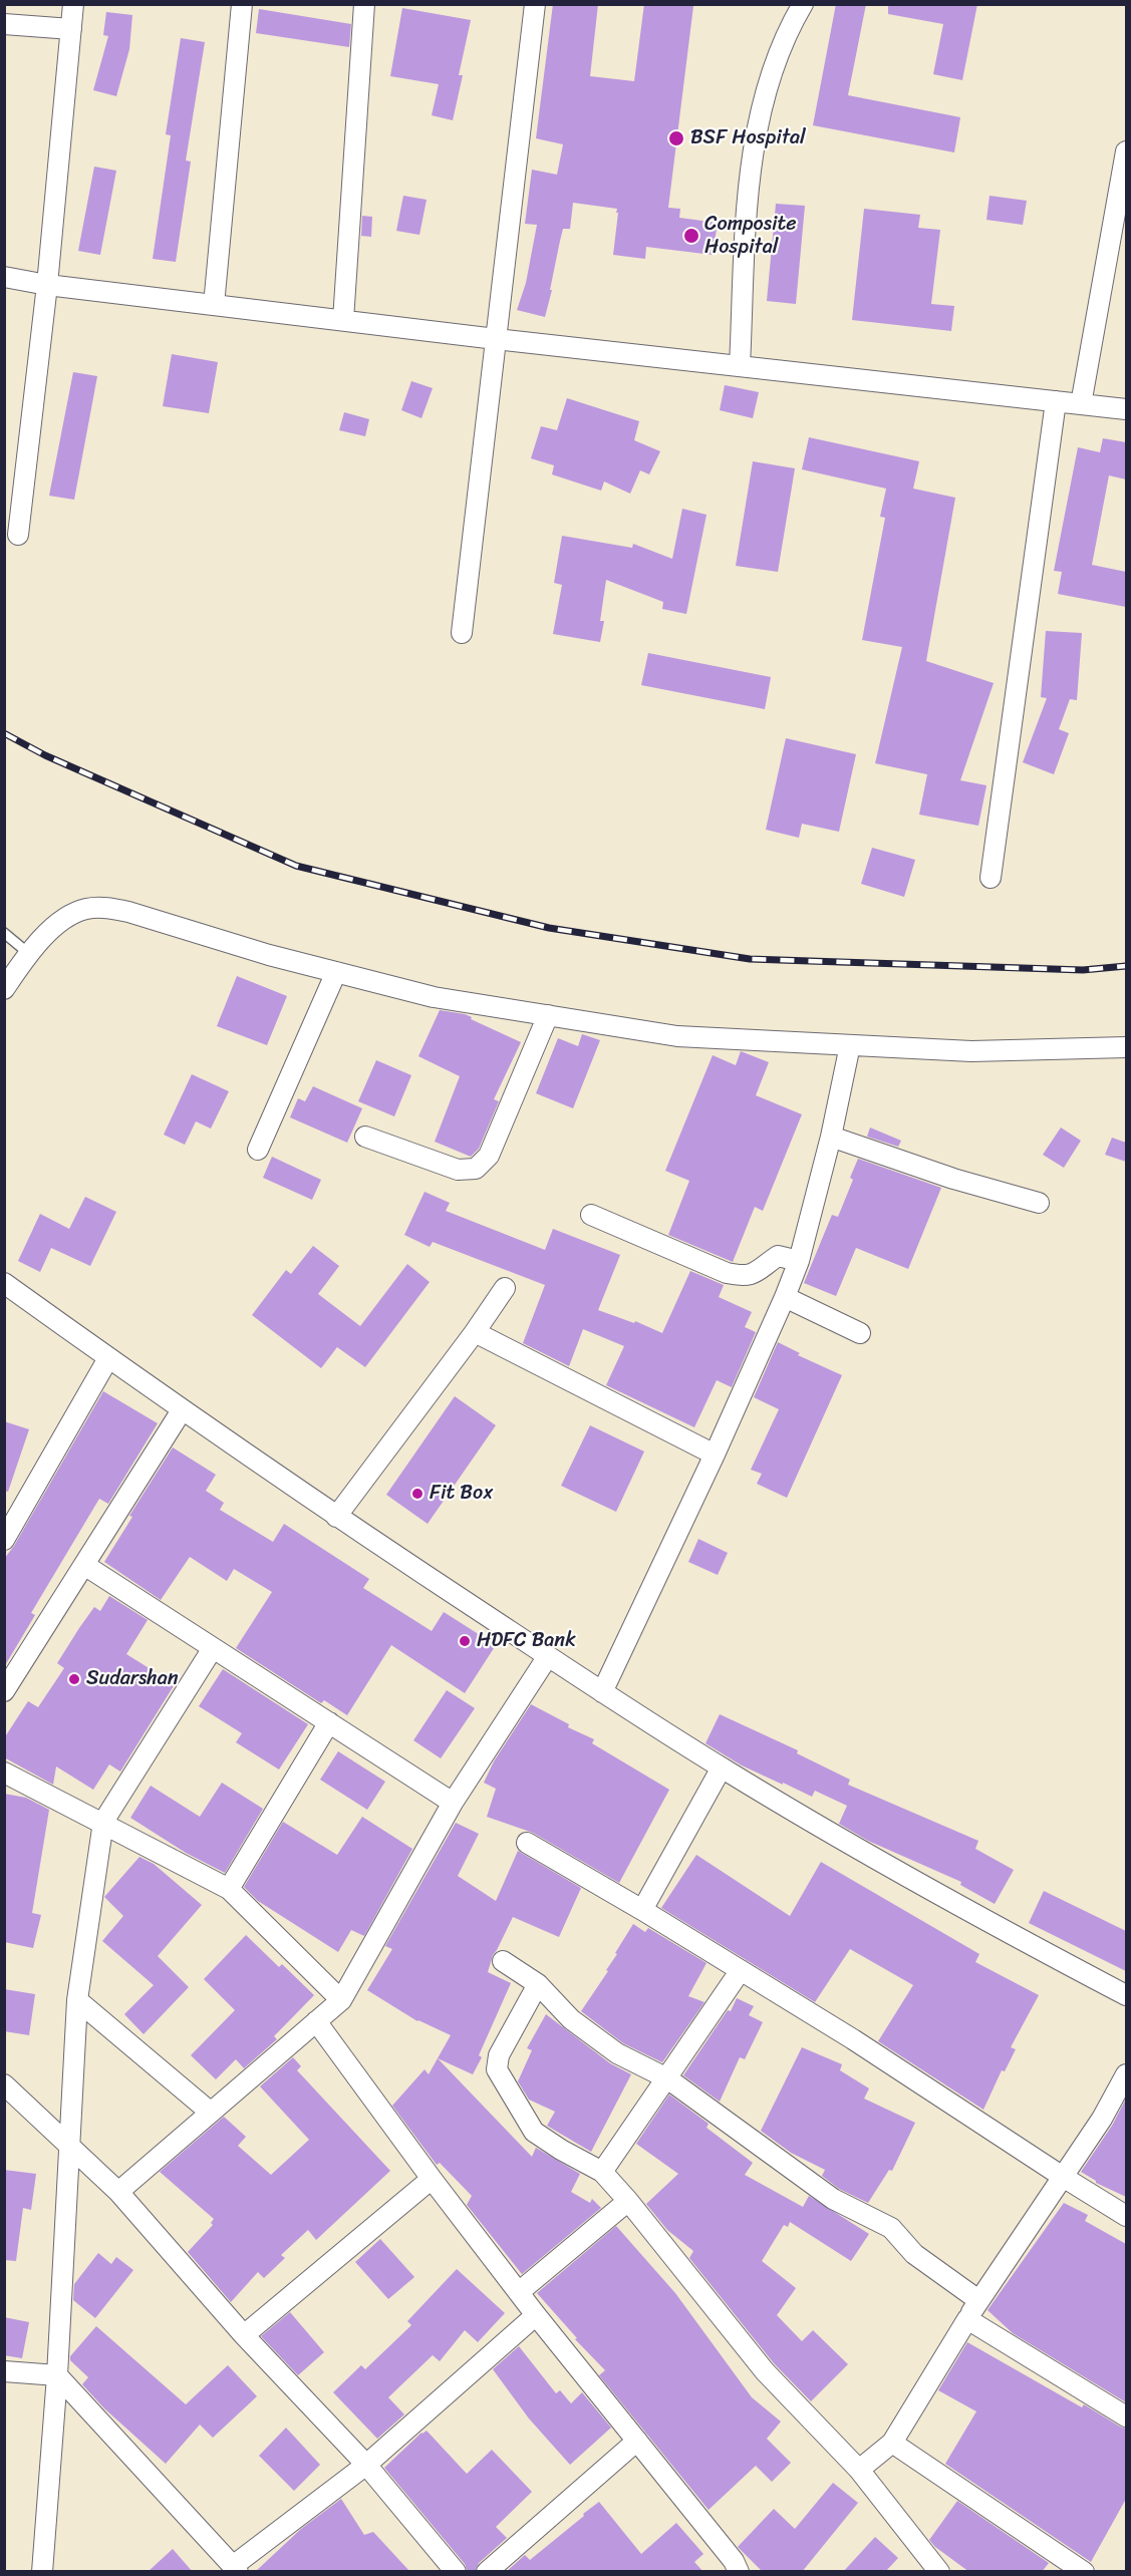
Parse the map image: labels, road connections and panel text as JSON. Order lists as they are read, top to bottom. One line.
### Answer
{"places":["BSF Hospital","Composite Hospital","Fit Box","HDFC Bank","Sudarshan"]}
